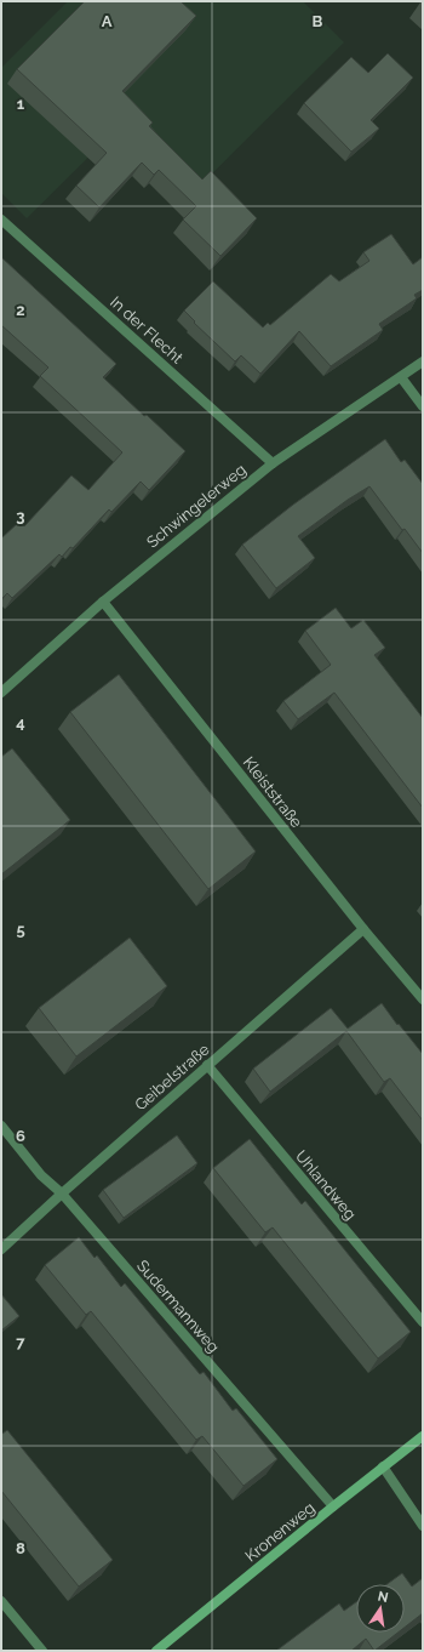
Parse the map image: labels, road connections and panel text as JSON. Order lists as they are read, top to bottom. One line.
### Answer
{"streets":{"street":["In der Flecht","Schwingelerweg","Kleiststraße","Geibelstraße","Uhlandweg","Sudermannweg","Kronenweg"]},"crossings":[["In der Flecht","Schwingelerweg"],["Schwingelerweg","Kleiststraße"],["Kleiststraße","Geibelstraße"],["Geibelstraße","Uhlandweg"],["Geibelstraße","Sudermannweg"],["Sudermannweg","Kronenweg"]],"north":"top","grid":{"columns":["A","B"],"rows":["1","2","3","4","5","6","7","8"]}}
